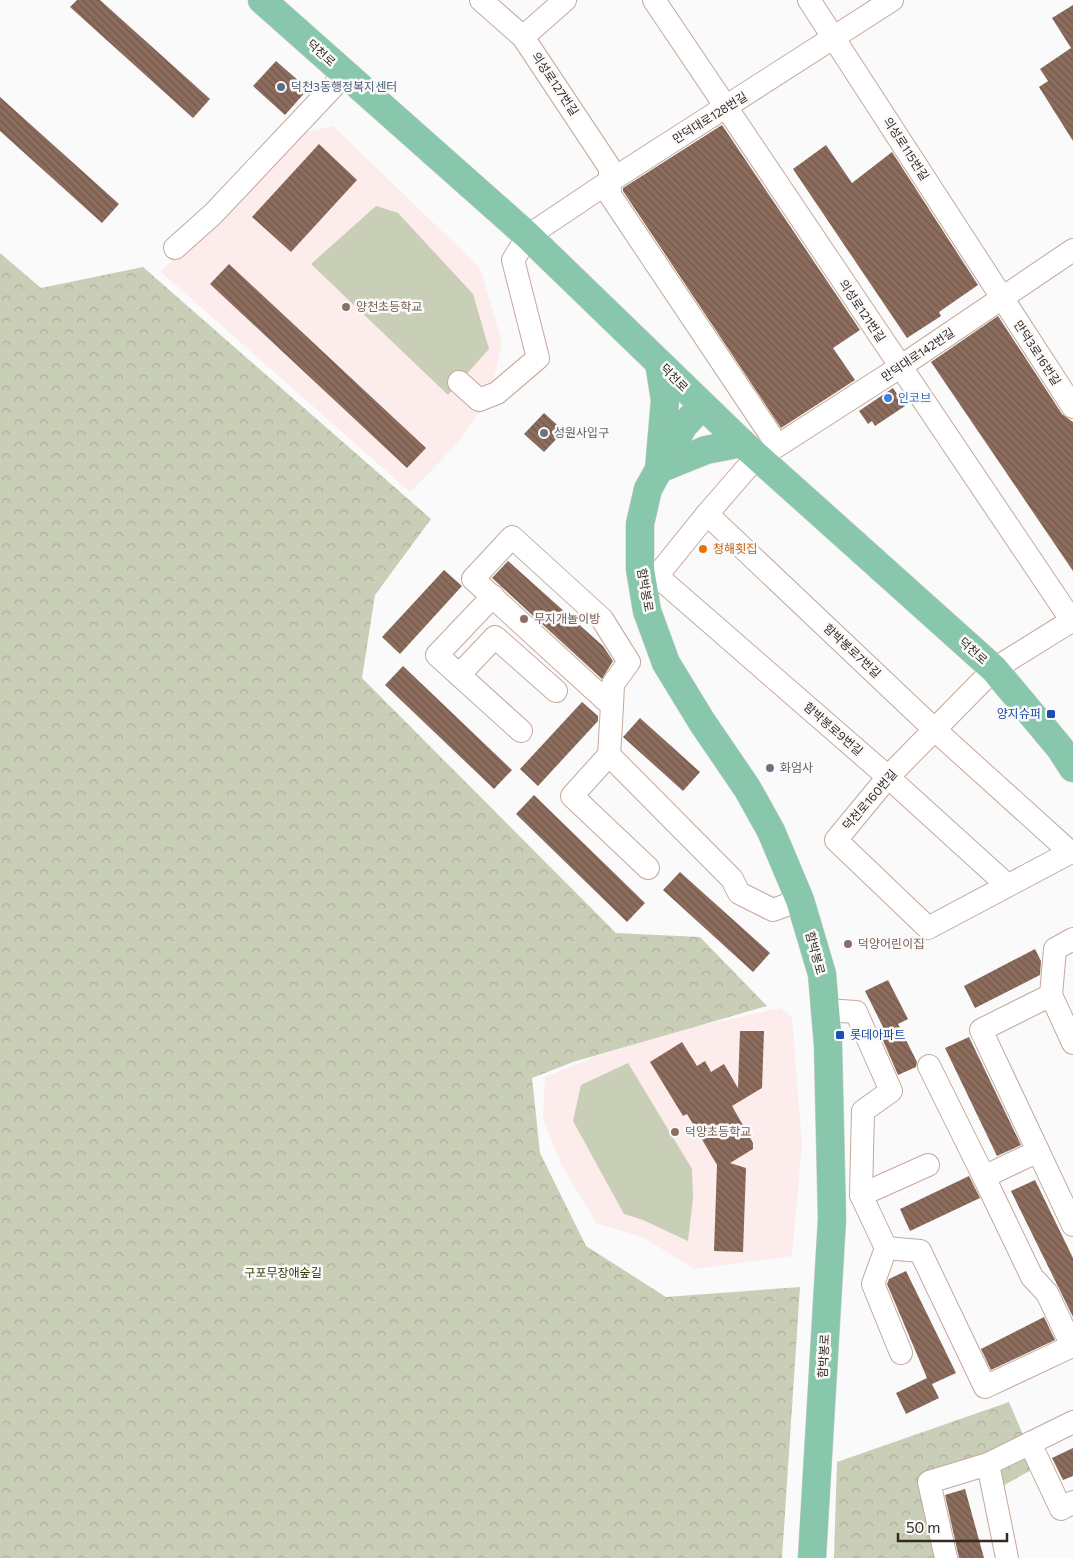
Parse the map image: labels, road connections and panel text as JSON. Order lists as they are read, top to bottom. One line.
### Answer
{"streets":{"main road":["덕천로","함박봉로"],"street":["의성로127번길","만덕대로128번길","의성로115번길","의성로121번길","만덕3로16번길","만덕대로142번길","함박봉로7번길","함박봉로9번길","덕천로160번길"]},"crossings":[["덕천로","의성로127번길"],["덕천로","만덕대로128번길"],["덕천로","만덕대로142번길"],["덕천로","함박봉로"],["덕천로","덕천로160번길"],["의성로127번길","만덕대로128번길"],["의성로127번길","만덕대로142번길"],["만덕대로128번길","의성로115번길"],["만덕대로128번길","의성로121번길"],["의성로115번길","만덕3로16번길"],["의성로115번길","만덕대로142번길"],["의성로121번길","만덕대로142번길"],["의성로121번길","덕천로160번길"],["만덕3로16번길","만덕대로142번길"],["만덕대로142번길","함박봉로7번길"],["함박봉로","함박봉로9번길"],["함박봉로7번길","덕천로160번길"],["함박봉로9번길","덕천로160번길"]],"parks":["구포무장애숲길"],"places":{"other":["덕천3동행정복지센터","양천초등학교","인코브","성원사입구","청해횟집","무지개놀이방","화엄사","덕양어린이집","덕양초등학교"],"transit":["양지슈퍼","롯데아파트"]},"scale_bar":"50 m"}
